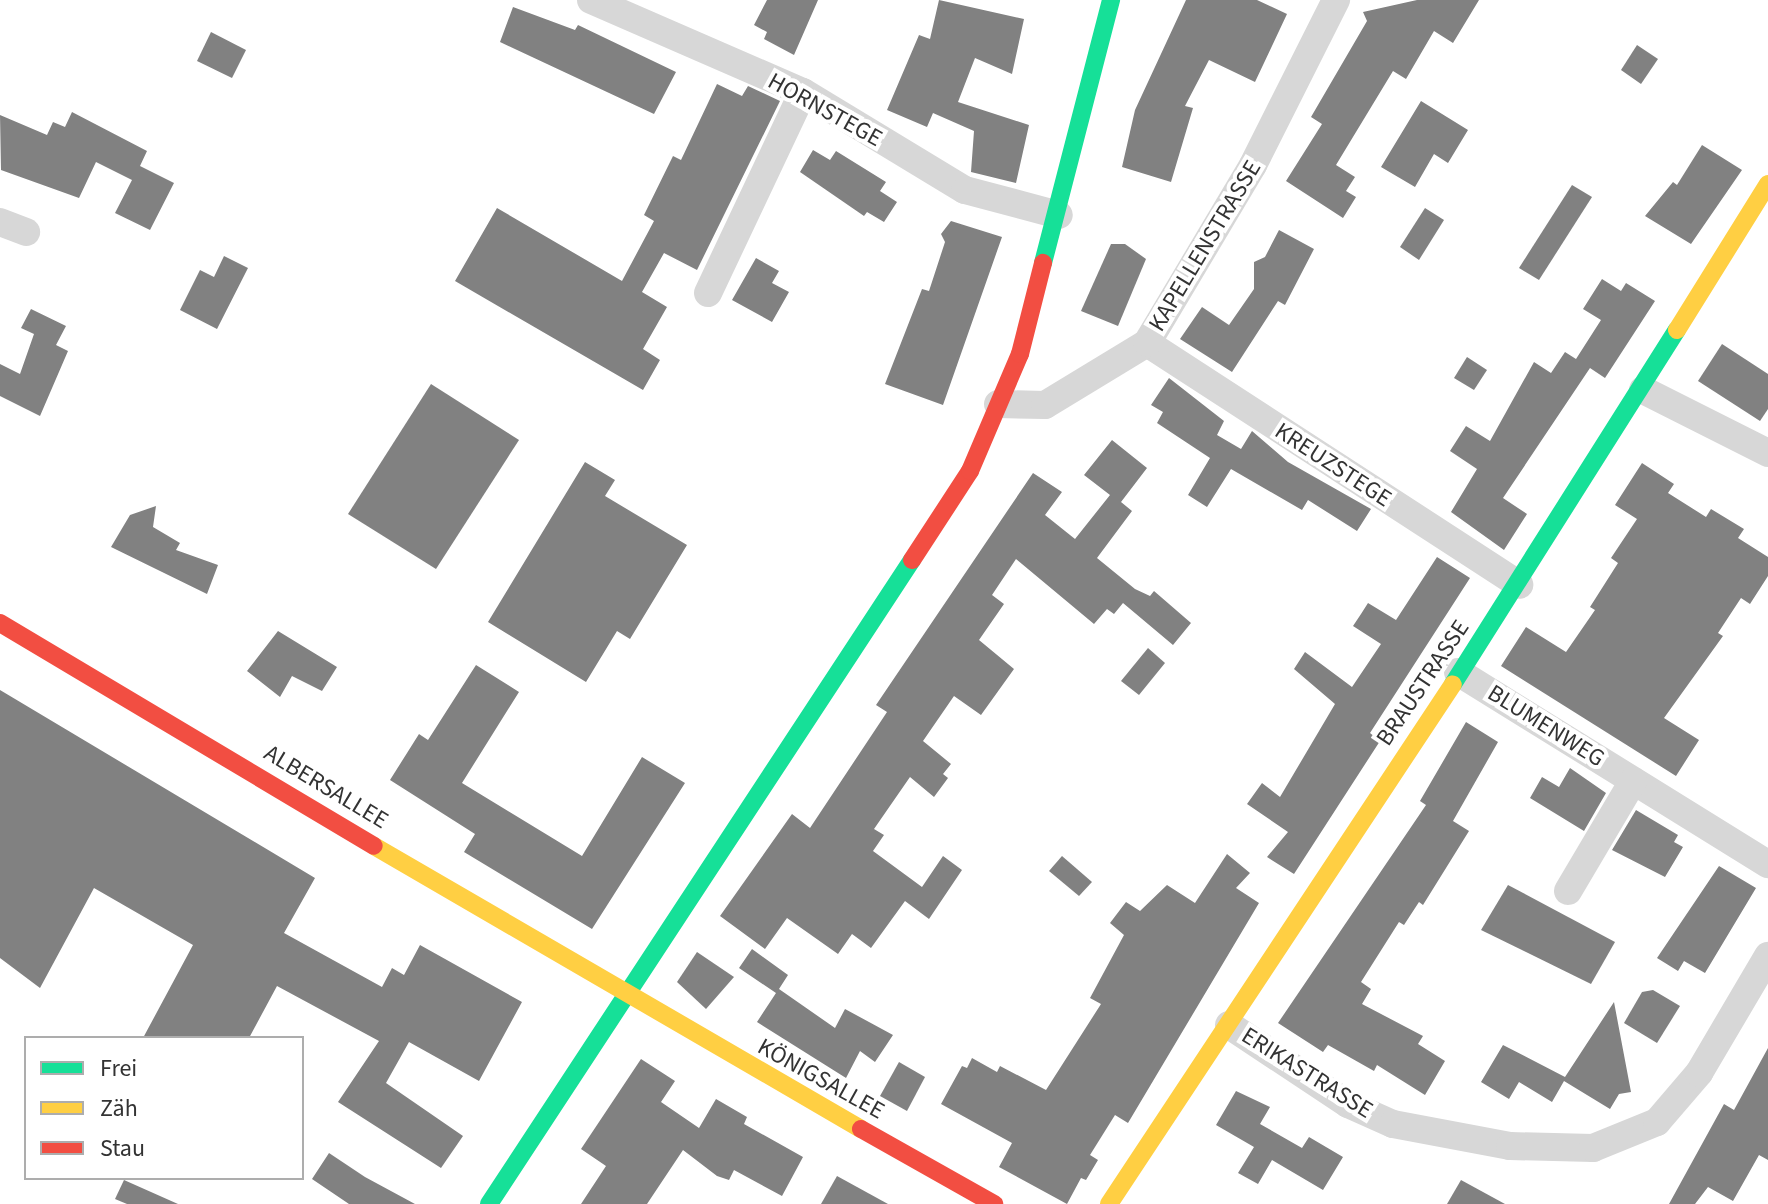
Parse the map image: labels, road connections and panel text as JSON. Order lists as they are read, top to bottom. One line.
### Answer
{"streets":{"street":["HORNSTEGE","KAPELLENSTRASSE","KREUZSTEGE","BRAUSTRASSE","BLUMENWEG","ALBERSALLEE","ERIKASTRASSE","KÖNIGSALLEE"]},"crossings":[["KAPELLENSTRASSE","KREUZSTEGE"],["KREUZSTEGE","BRAUSTRASSE"],["BRAUSTRASSE","BLUMENWEG"],["BRAUSTRASSE","ERIKASTRASSE"],["ALBERSALLEE","KÖNIGSALLEE"]],"legend":["Frei","Zäh","Stau"]}
